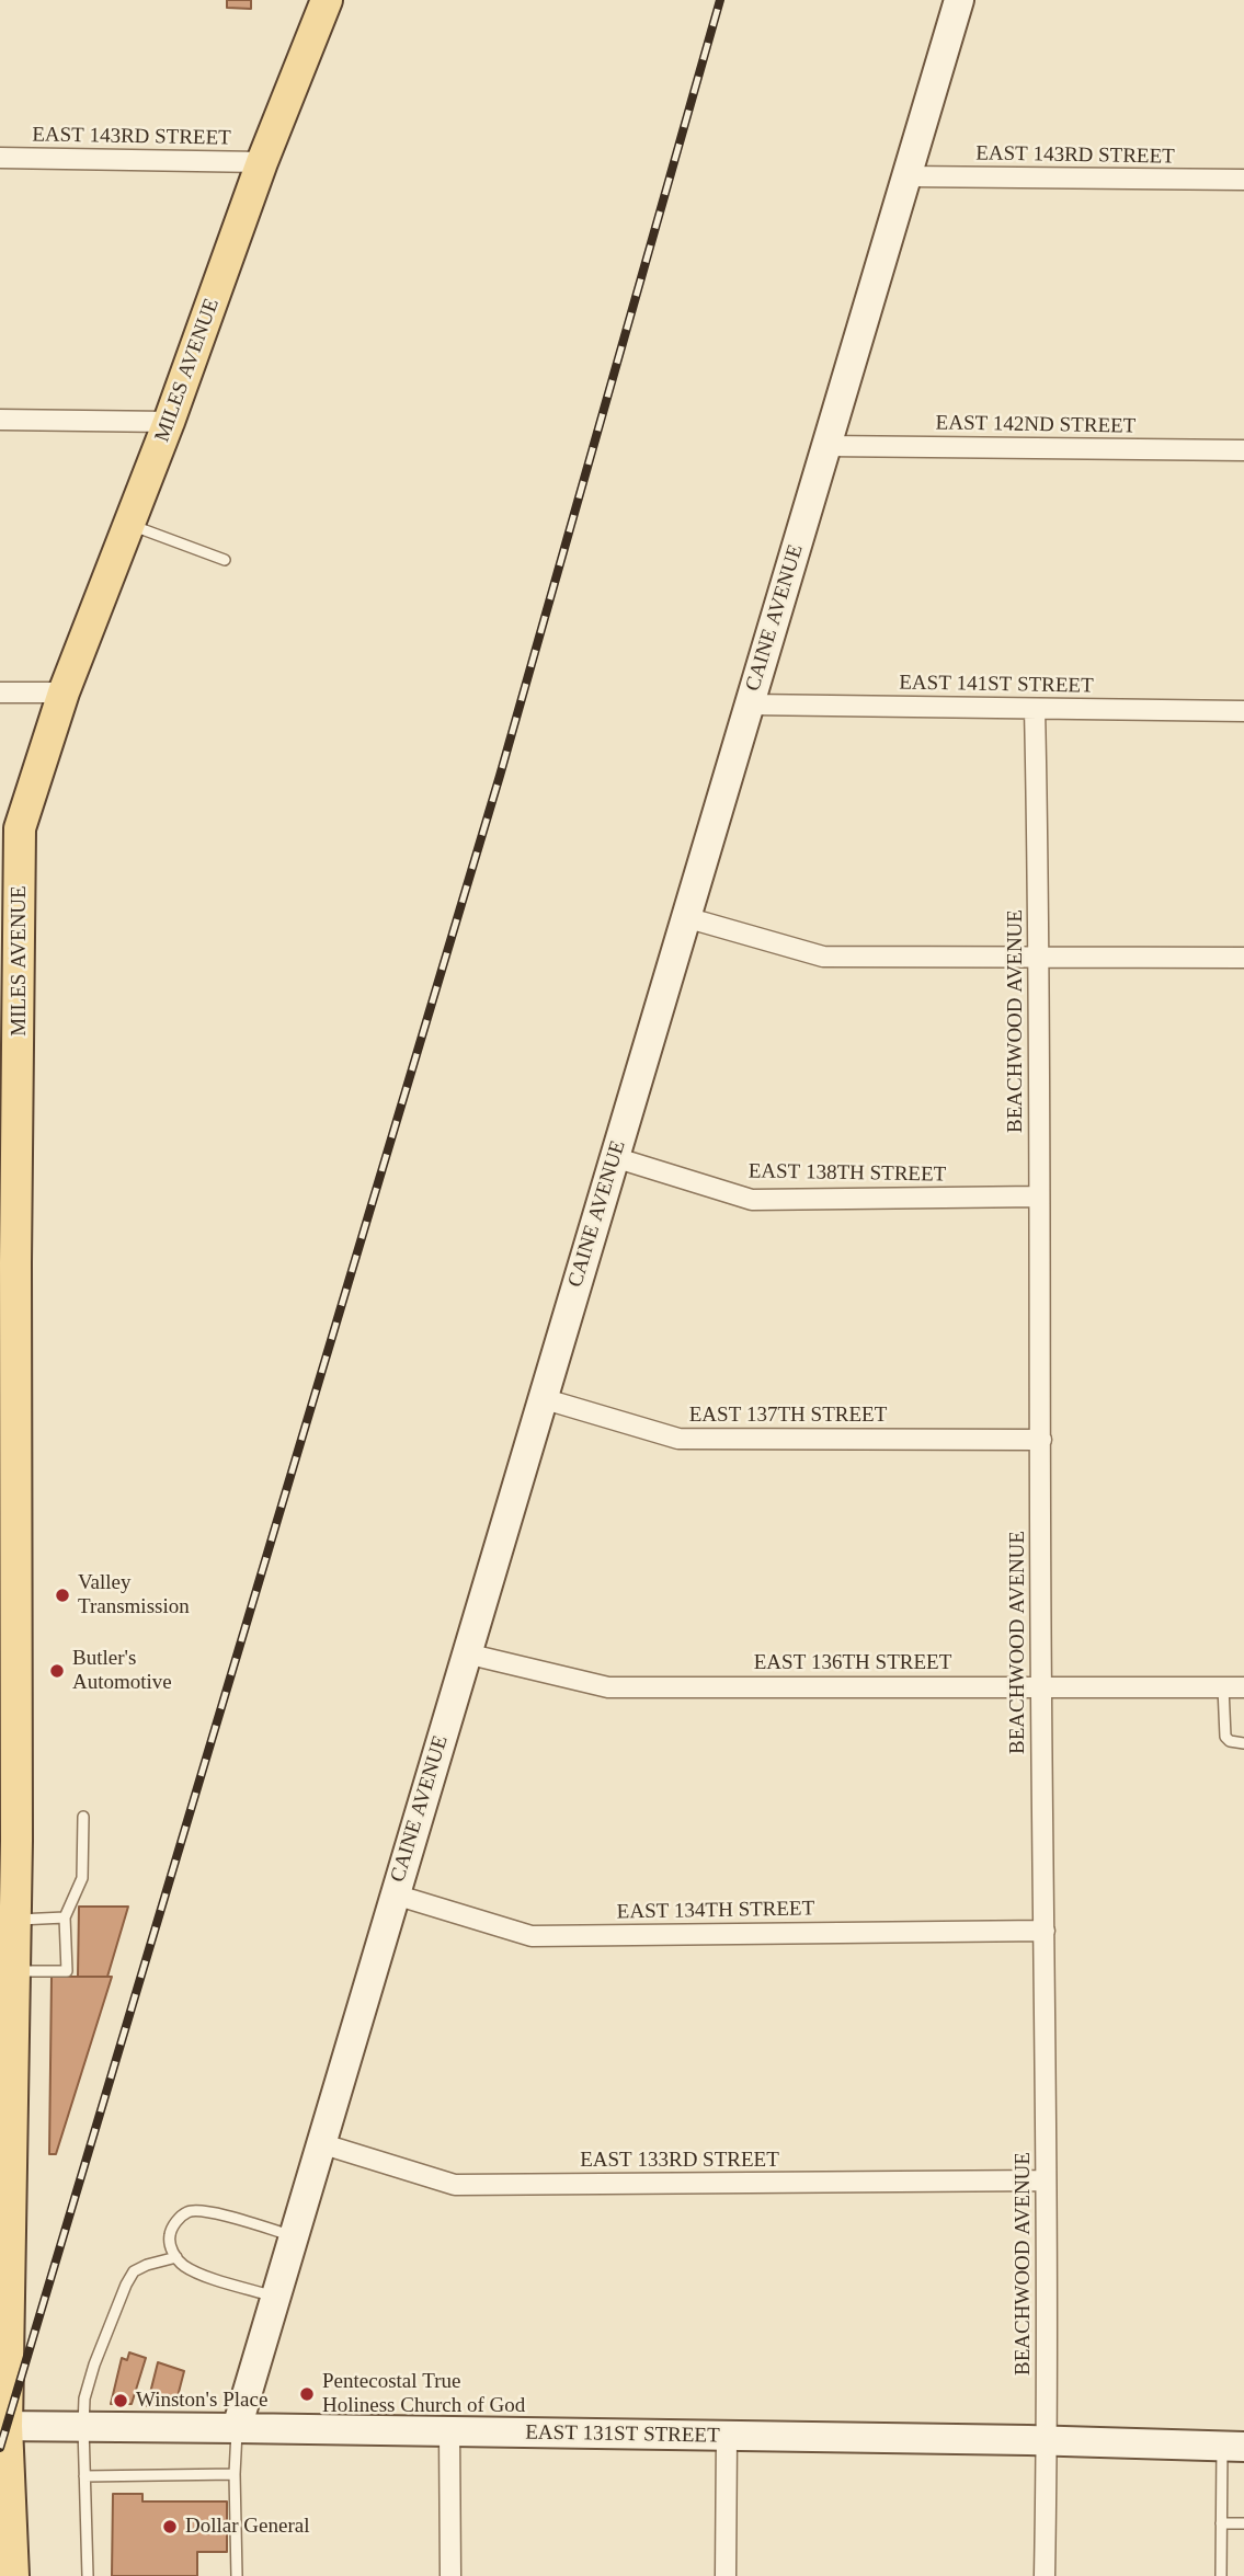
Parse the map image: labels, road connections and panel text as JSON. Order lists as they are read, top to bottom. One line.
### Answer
{"streets":{"main road":["MILES AVENUE"],"street":["EAST 143RD STREET","EAST 142ND STREET","CAINE AVENUE","EAST 141ST STREET","BEACHWOOD AVENUE","EAST 138TH STREET","EAST 137TH STREET","EAST 136TH STREET","EAST 134TH STREET","EAST 133RD STREET","EAST 131ST STREET"]},"crossings":[["EAST 143RD STREET","MILES AVENUE"],["EAST 143RD STREET","CAINE AVENUE"],["MILES AVENUE","EAST 131ST STREET"],["EAST 142ND STREET","CAINE AVENUE"],["CAINE AVENUE","EAST 141ST STREET"],["CAINE AVENUE","EAST 138TH STREET"],["CAINE AVENUE","EAST 137TH STREET"],["CAINE AVENUE","EAST 136TH STREET"],["CAINE AVENUE","EAST 134TH STREET"],["CAINE AVENUE","EAST 133RD STREET"],["CAINE AVENUE","EAST 131ST STREET"],["EAST 141ST STREET","BEACHWOOD AVENUE"],["BEACHWOOD AVENUE","EAST 138TH STREET"],["BEACHWOOD AVENUE","EAST 137TH STREET"],["BEACHWOOD AVENUE","EAST 136TH STREET"],["BEACHWOOD AVENUE","EAST 134TH STREET"],["BEACHWOOD AVENUE","EAST 133RD STREET"],["BEACHWOOD AVENUE","EAST 131ST STREET"]],"places":["Valley Transmission","Butler's Automotive","Pentecostal True Holiness Church of God","Winston's Place","Dollar General"]}
